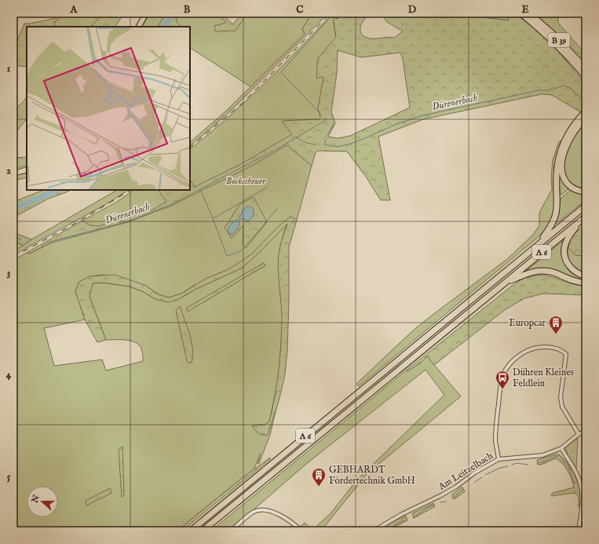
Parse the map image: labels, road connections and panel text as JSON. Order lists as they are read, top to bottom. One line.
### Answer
{"streets":{"highway":["B 39","A 6"],"street":["Am Leitzelbach"]},"water":["Dürenerbach"],"parks":["Bockscheuer"],"places":{"building":["Europcar","GEBHARDT Fördertechnik GmbH"],"bus stop":["Dühren Kleines Feldlein"]},"north":"left","grid":{"columns":["A","B","C","D","E"],"rows":["1","2","3","4","5"]}}
